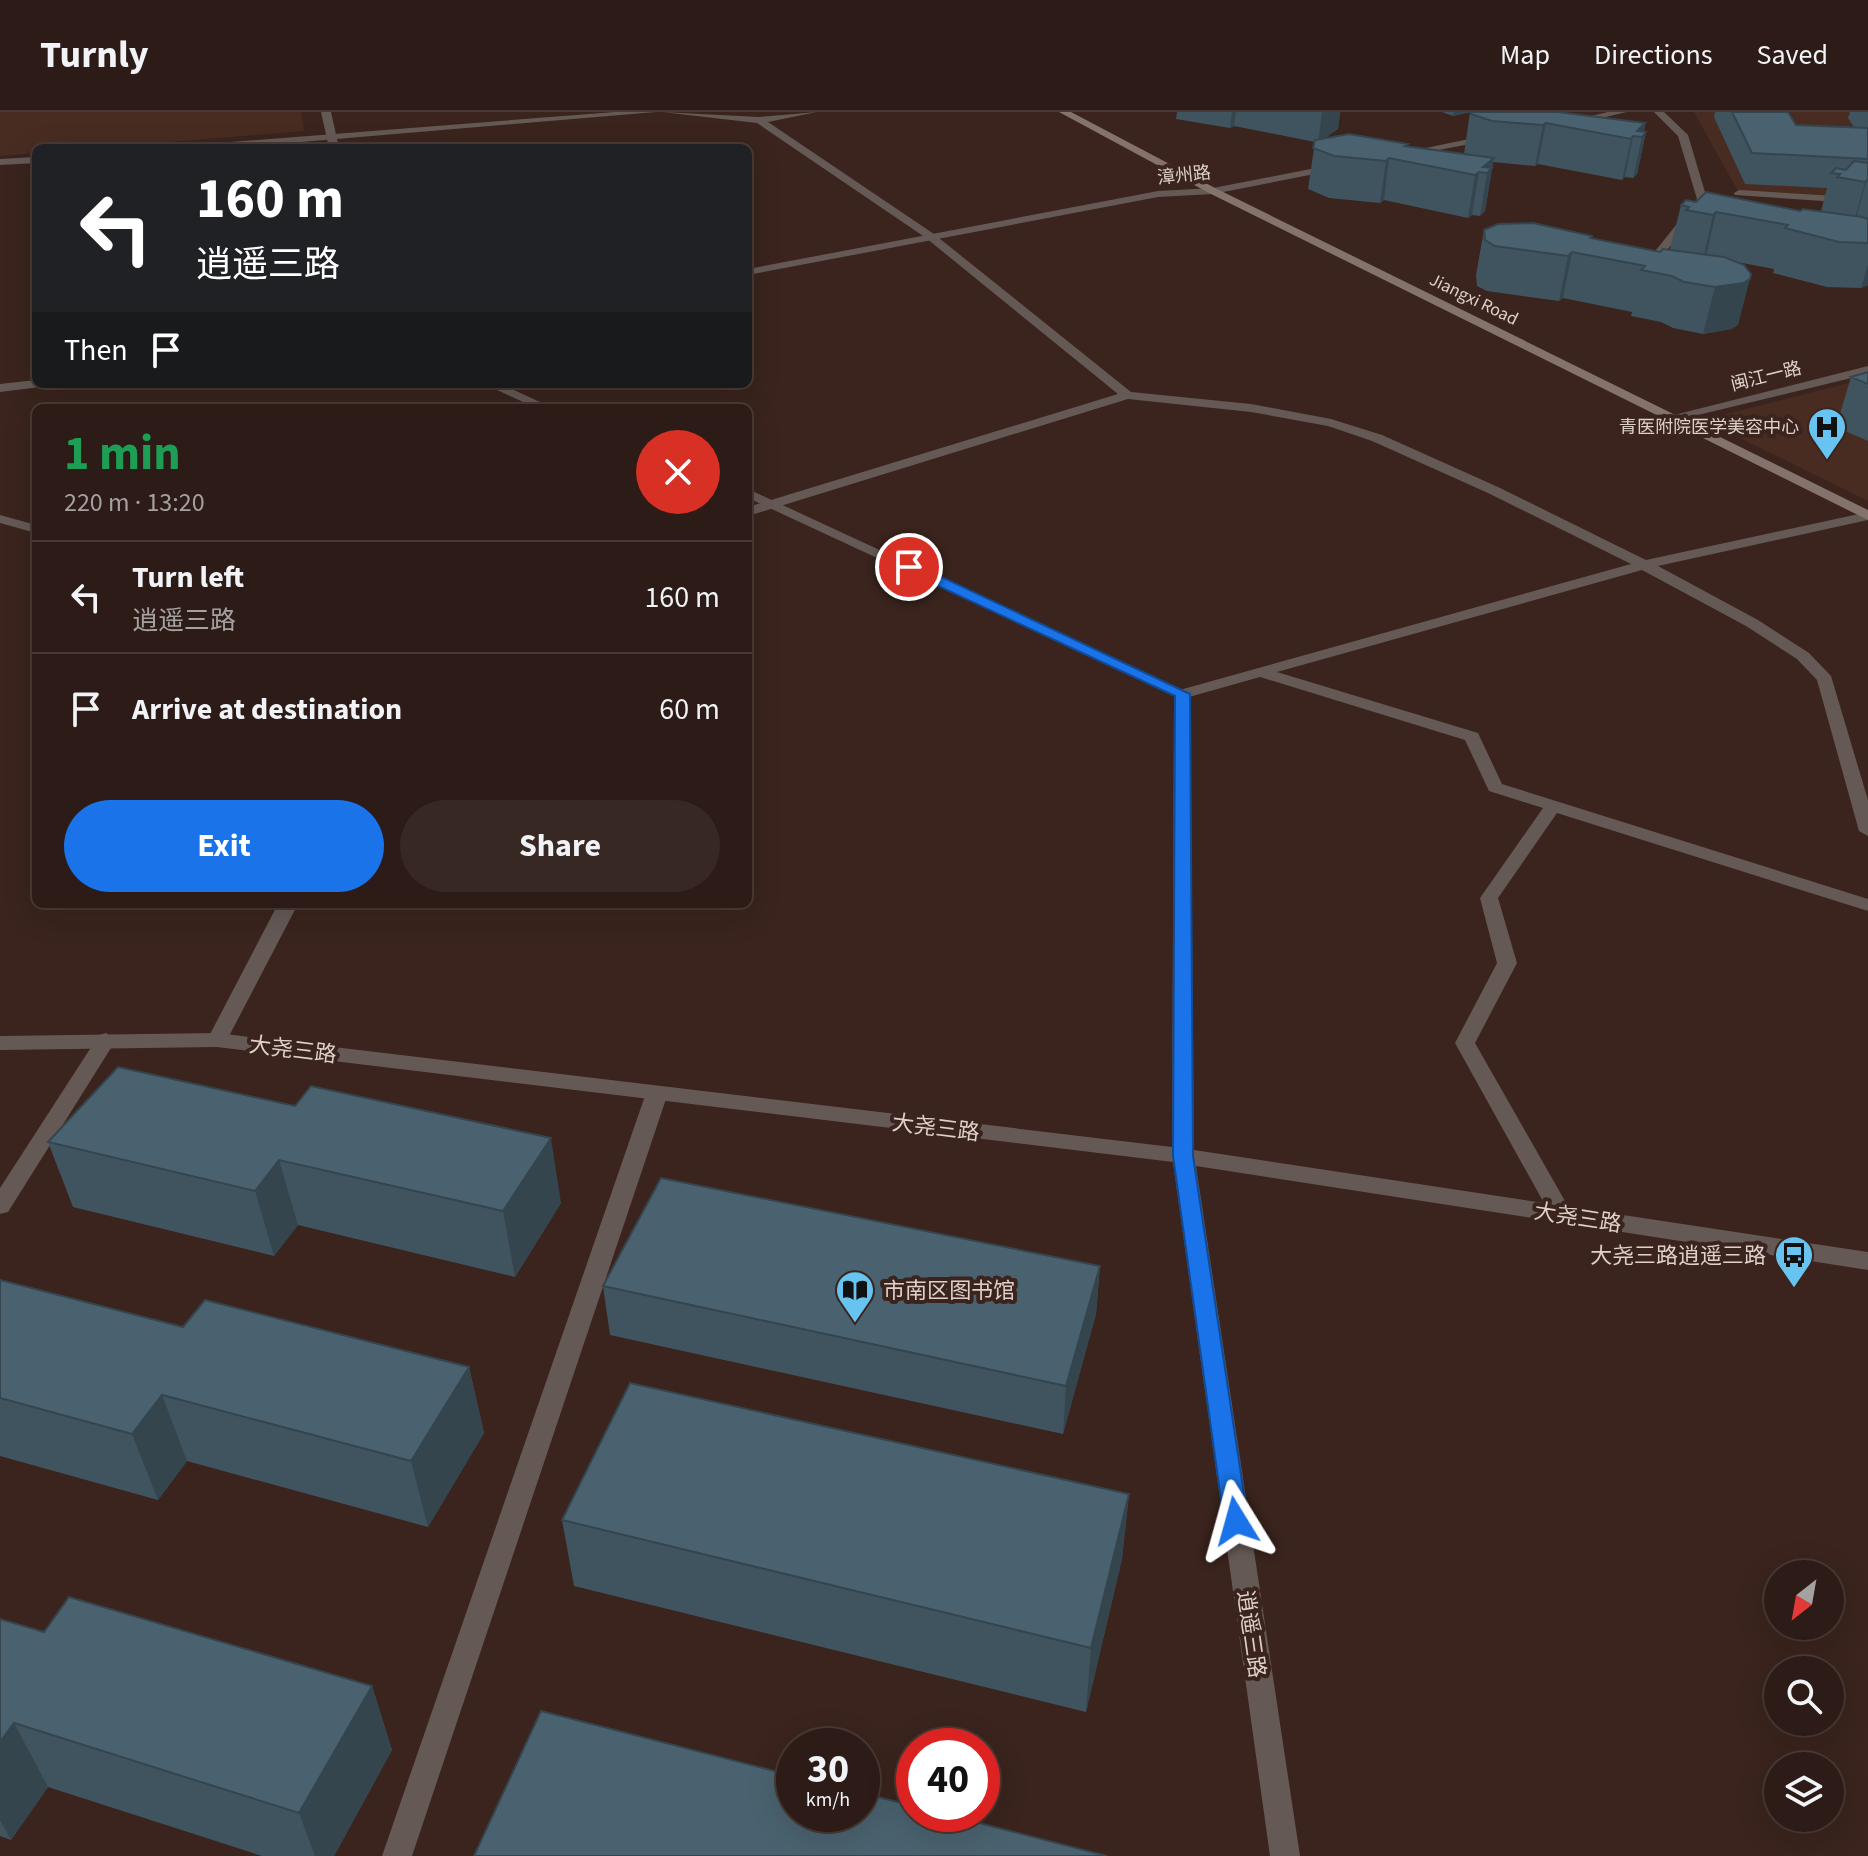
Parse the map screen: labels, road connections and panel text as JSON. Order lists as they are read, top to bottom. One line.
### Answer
{"streets":{"main road":["Jiangxi Road"],"street":["漳州路","闽江一路","大尧三路","逍遥三路"]},"crossings":[["漳州路","Jiangxi Road"],["Jiangxi Road","闽江一路"],["大尧三路","逍遥三路"]],"places":{"hospital":["青医附院医学美容中心"],"bus stop":["大尧三路逍遥三路"],"library":["市南区图书馆"]},"north":"bottom left","page":{"header":"Turnly","nav":["Map","Directions","Saved"],"turn":["160 m","逍遥三路"],"then":"Then","heading":["1 min","220 m · 13:20"],"list":[{"name":"Turn left","note":"逍遥三路","value":"160 m"},{"name":"Arrive at destination","value":"60 m"}],"buttons":["Exit","Share"],"speed":"30 km/h","limit":"40"}}
